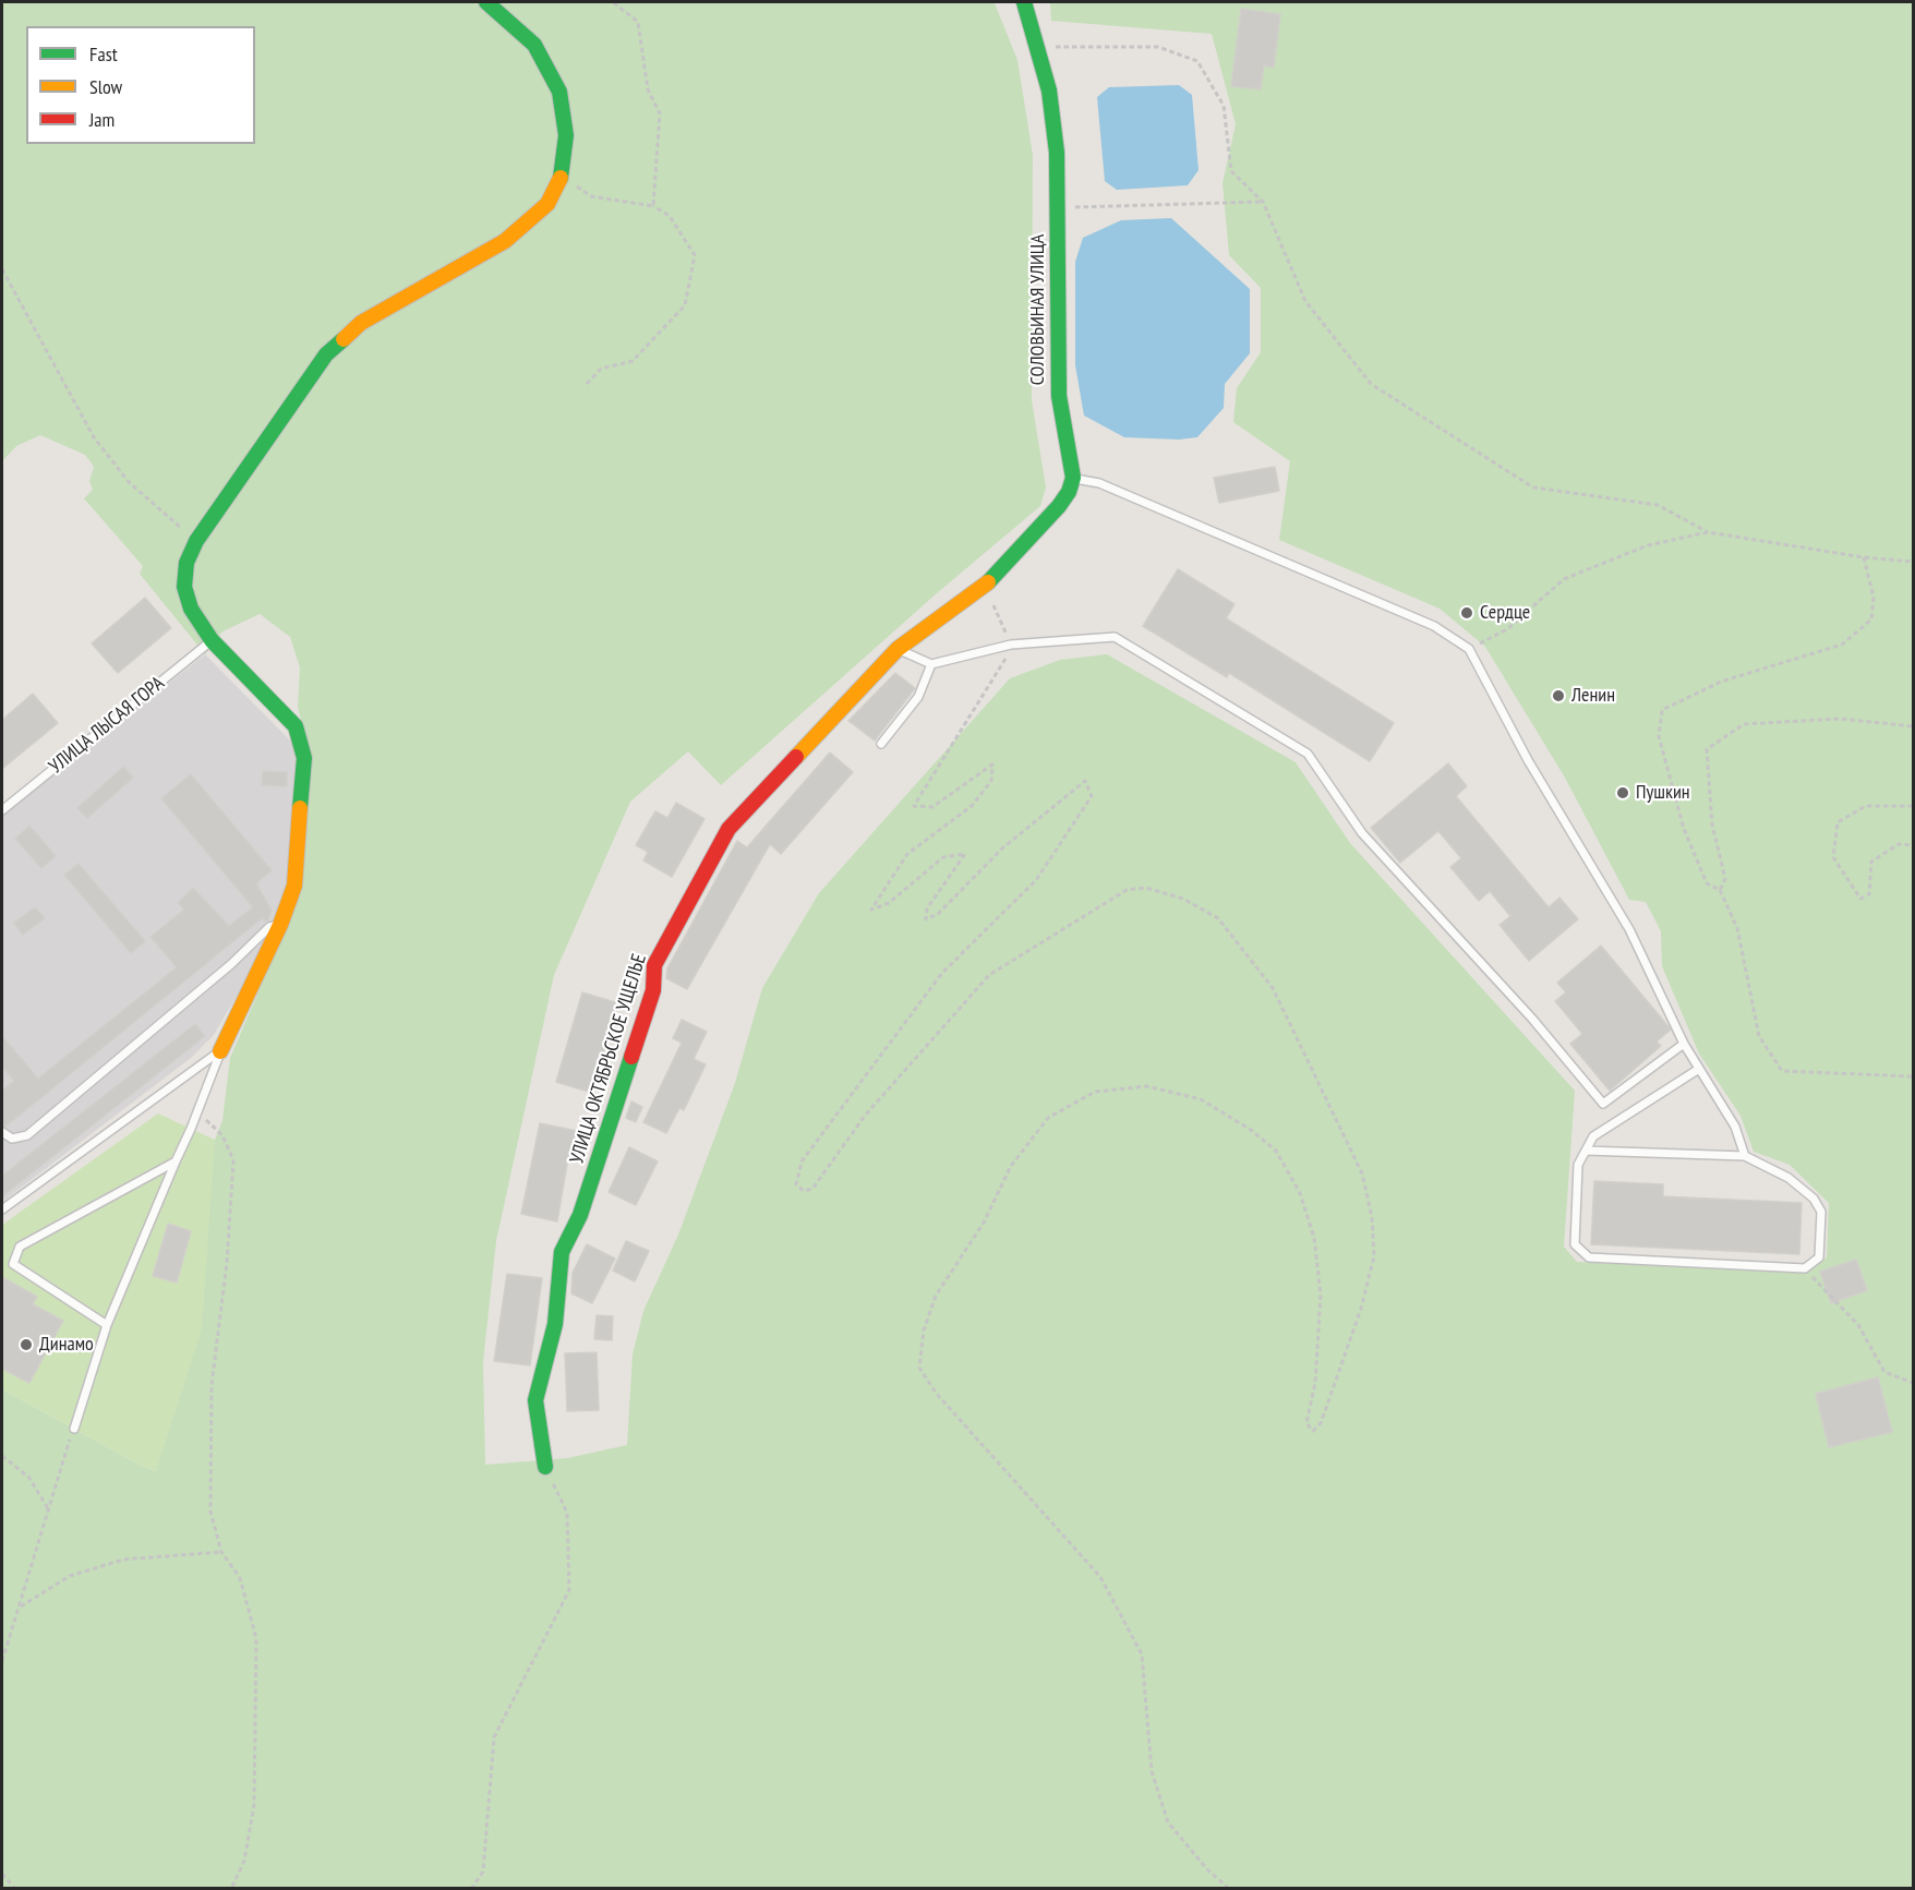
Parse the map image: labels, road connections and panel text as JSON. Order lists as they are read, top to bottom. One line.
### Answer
{"streets":{"street":["СОЛОВЬИНАЯ УЛИЦА","УЛИЦА ОКТЯБРЬСКОЕ УЩЕЛЬЕ"],"lane":["УЛИЦА ЛЫСАЯ ГОРА"]},"places":["Сердце","Ленин","Пушкин","Динамо"],"legend":["Fast","Slow","Jam"]}
